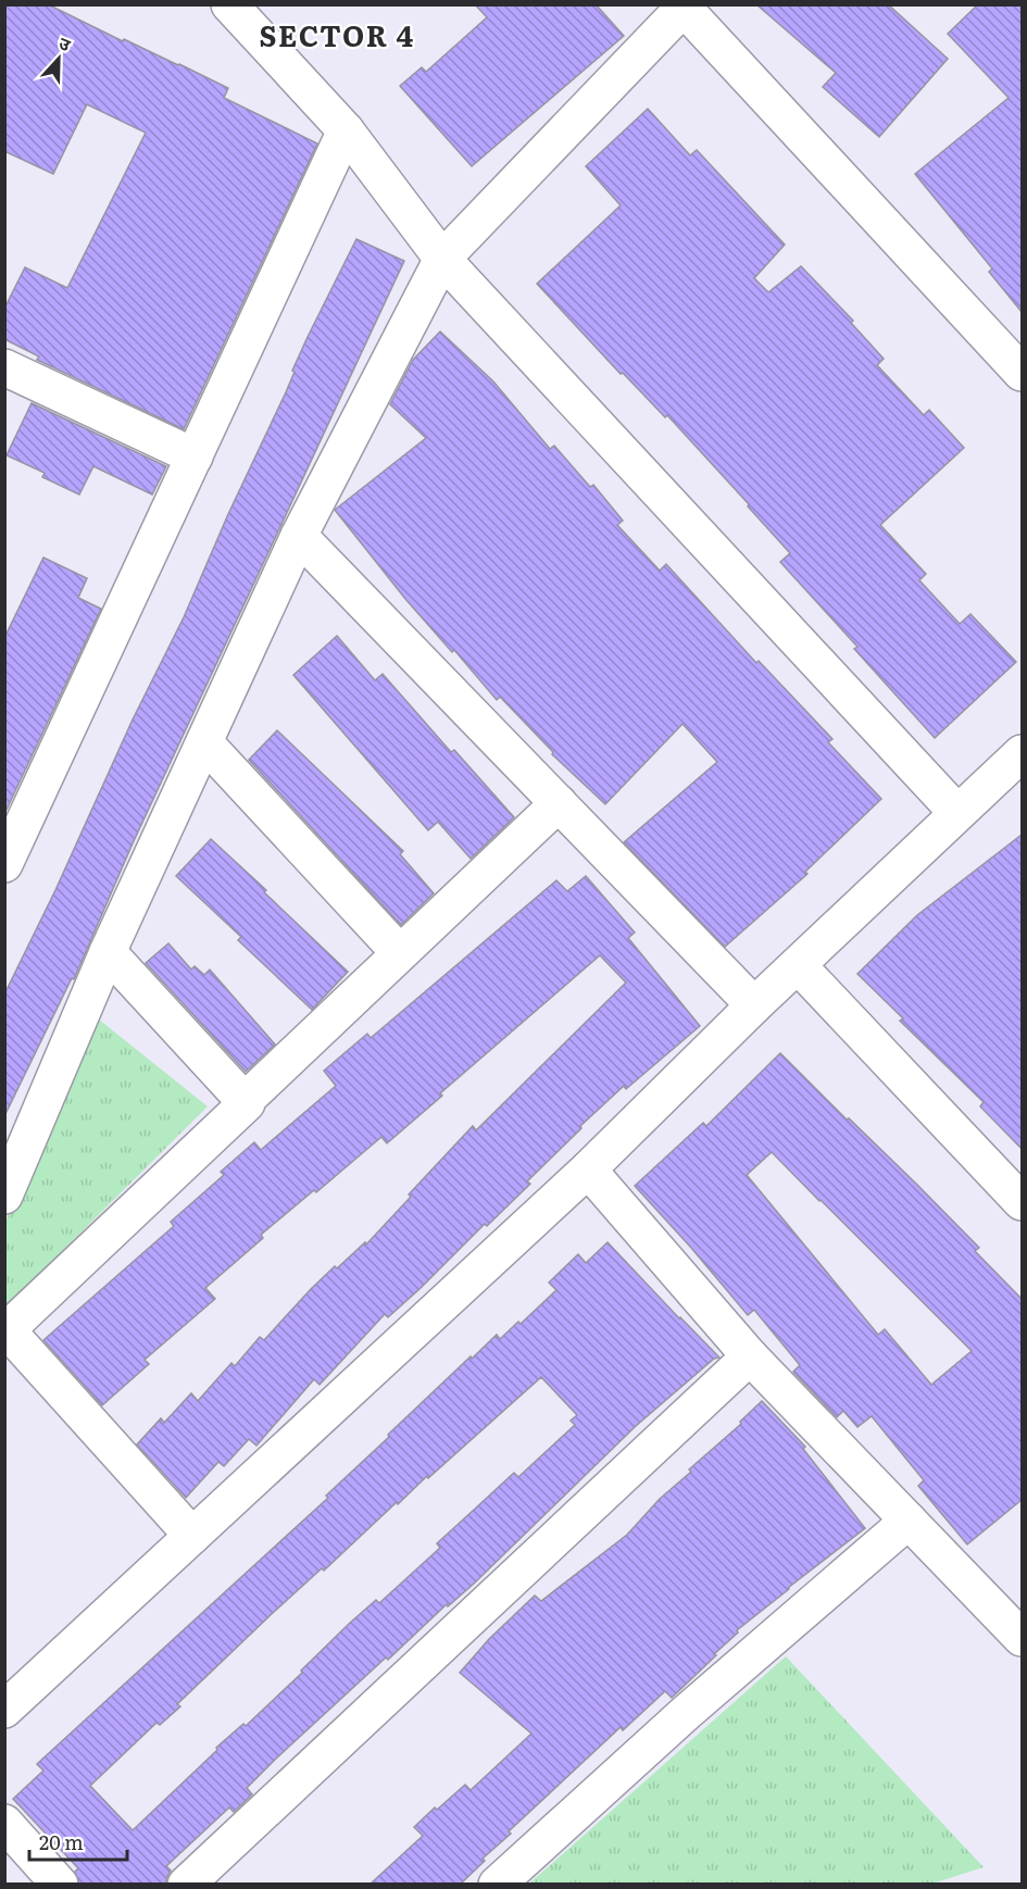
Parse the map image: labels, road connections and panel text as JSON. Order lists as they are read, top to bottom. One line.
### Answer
{"districts":["SECTOR 4"],"scale_bar":"20 m","north":"top"}
